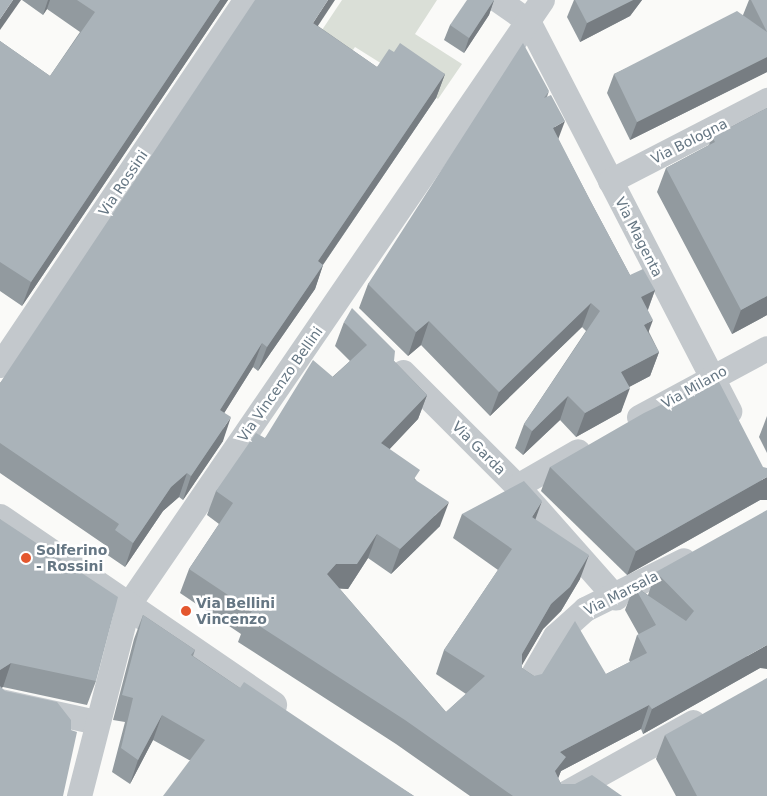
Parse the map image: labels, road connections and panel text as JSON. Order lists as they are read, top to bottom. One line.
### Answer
{"streets":{"street":["Via Bologna","Via Rossini","Via Magenta","Via Vincenzo Bellini","Via Milano","Via Garda","Via Marsala"]},"crossings":[["Via Bologna","Via Magenta"],["Via Magenta","Via Vincenzo Bellini"],["Via Magenta","Via Milano"],["Via Milano","Via Garda"],["Via Garda","Via Marsala"]],"places":["Solferino - Rossini","Via Bellini Vincenzo"]}
